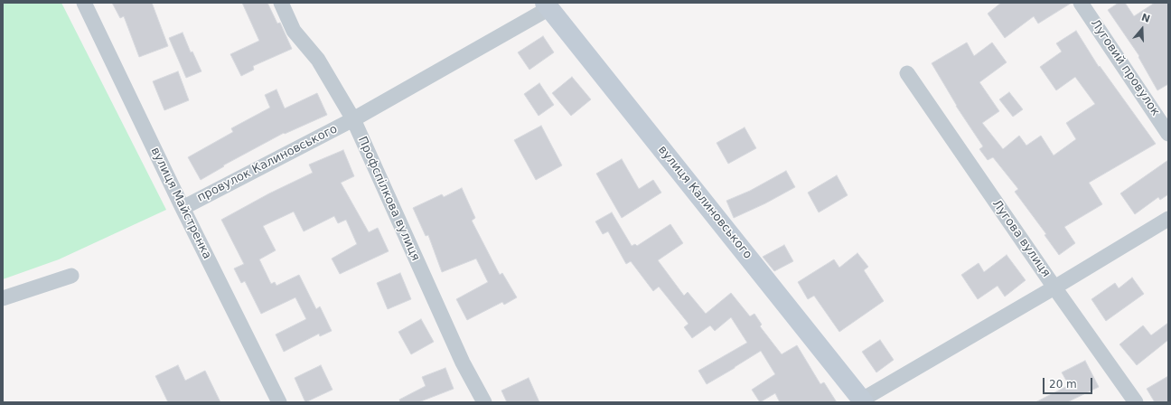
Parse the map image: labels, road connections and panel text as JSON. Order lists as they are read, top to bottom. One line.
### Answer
{"streets":{"main road":["вулиця Калиновського"],"street":["Луговий провулок","провулок Калиновського","Профспілкова вулиця","вулиця Майстренка","Лугова вулиця"]},"crossings":[["провулок Калиновського","Профспілкова вулиця"],["провулок Калиновського","вулиця Калиновського"],["провулок Калиновського","вулиця Майстренка"]],"scale_bar":"20 m","north":"top"}
